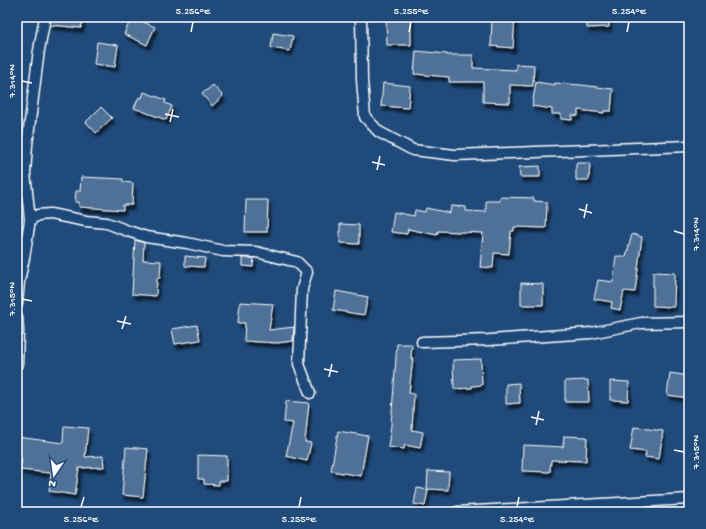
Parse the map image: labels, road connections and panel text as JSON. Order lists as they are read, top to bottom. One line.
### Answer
{"north":"bottom","coordinates":["5.256°E","5.255°E","5.254°E","7.314°N","7.315°N"]}
